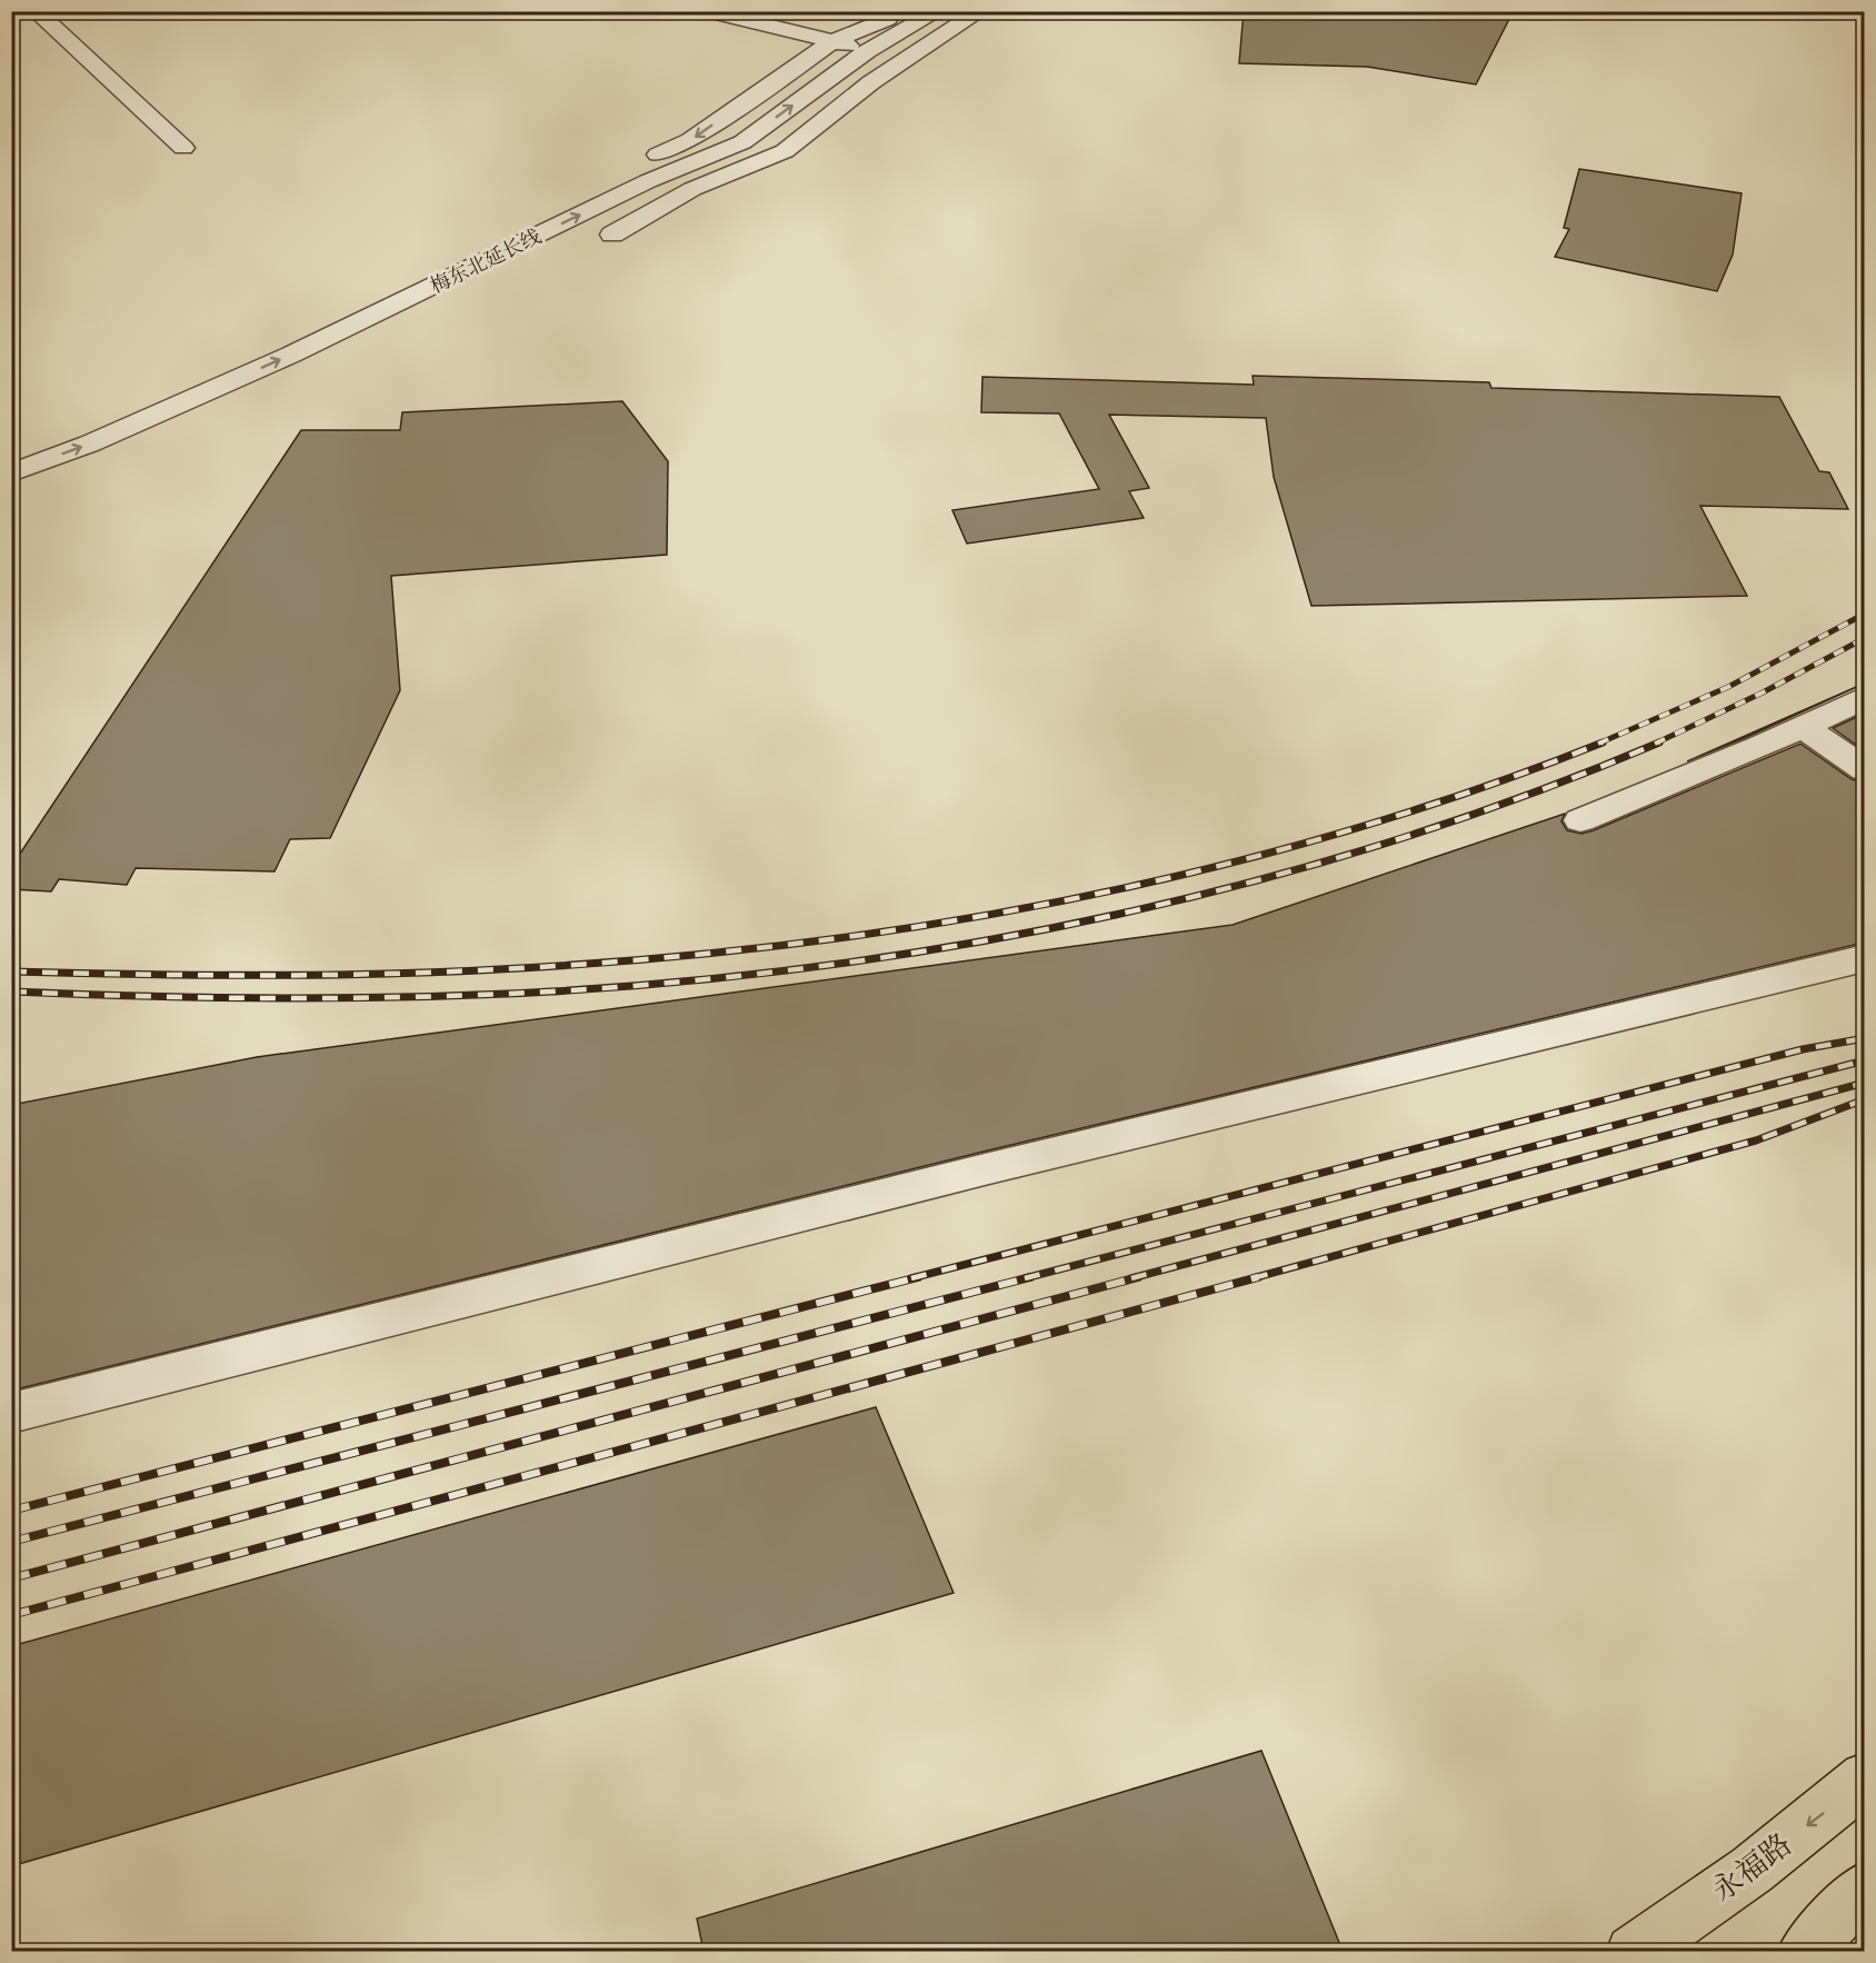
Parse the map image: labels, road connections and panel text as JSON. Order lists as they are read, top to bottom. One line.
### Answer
{"streets":{"main road":["永福路"],"street":["梅东北延长线"]},"one_way":["永福路"]}
